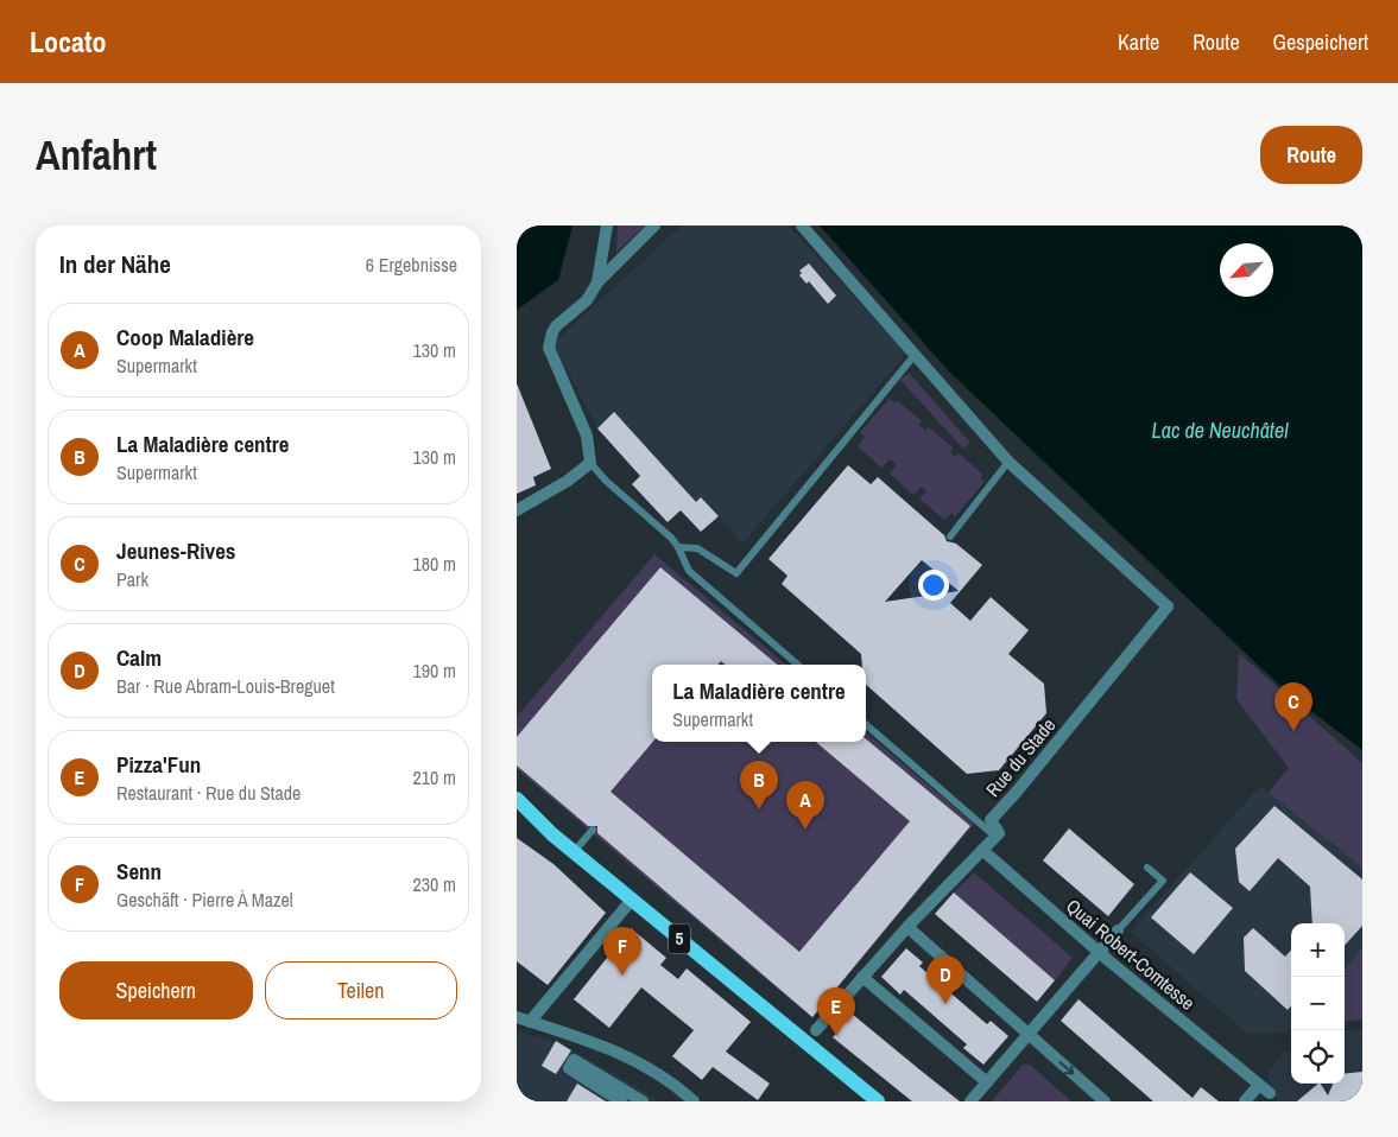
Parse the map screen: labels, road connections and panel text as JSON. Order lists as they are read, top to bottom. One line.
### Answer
{"streets":{"main road":["5"],"street":["Rue du Stade","Quai Robert-Comtesse"]},"water":["Lac de Neuchâtel"],"north":"bottom left","page":{"header":"Locato","nav":["Karte","Route","Gespeichert"],"buttons":["Route",["Speichern","Teilen"]],"title":"Anfahrt","heading":["In der Nähe","6 Ergebnisse"],"list":[{"mark":"A","name":"Coop Maladière","note":"Supermarkt","value":"130 m"},{"mark":"B","name":"La Maladière centre","note":"Supermarkt","value":"130 m"},{"mark":"C","name":"Jeunes-Rives","note":"Park","value":"180 m"},{"mark":"D","name":"Calm","note":"Bar · Rue Abram-Louis-Breguet","value":"190 m"},{"mark":"E","name":"Pizza'Fun","note":"Restaurant · Rue du Stade","value":"210 m"},{"mark":"F","name":"Senn","note":"Geschäft · Pierre À Mazel","value":"230 m"}],"popup":["La Maladière centre","Supermarkt"],"pins":["C","B","A","F","D","E"],"map_buttons":["+","−"]}}
